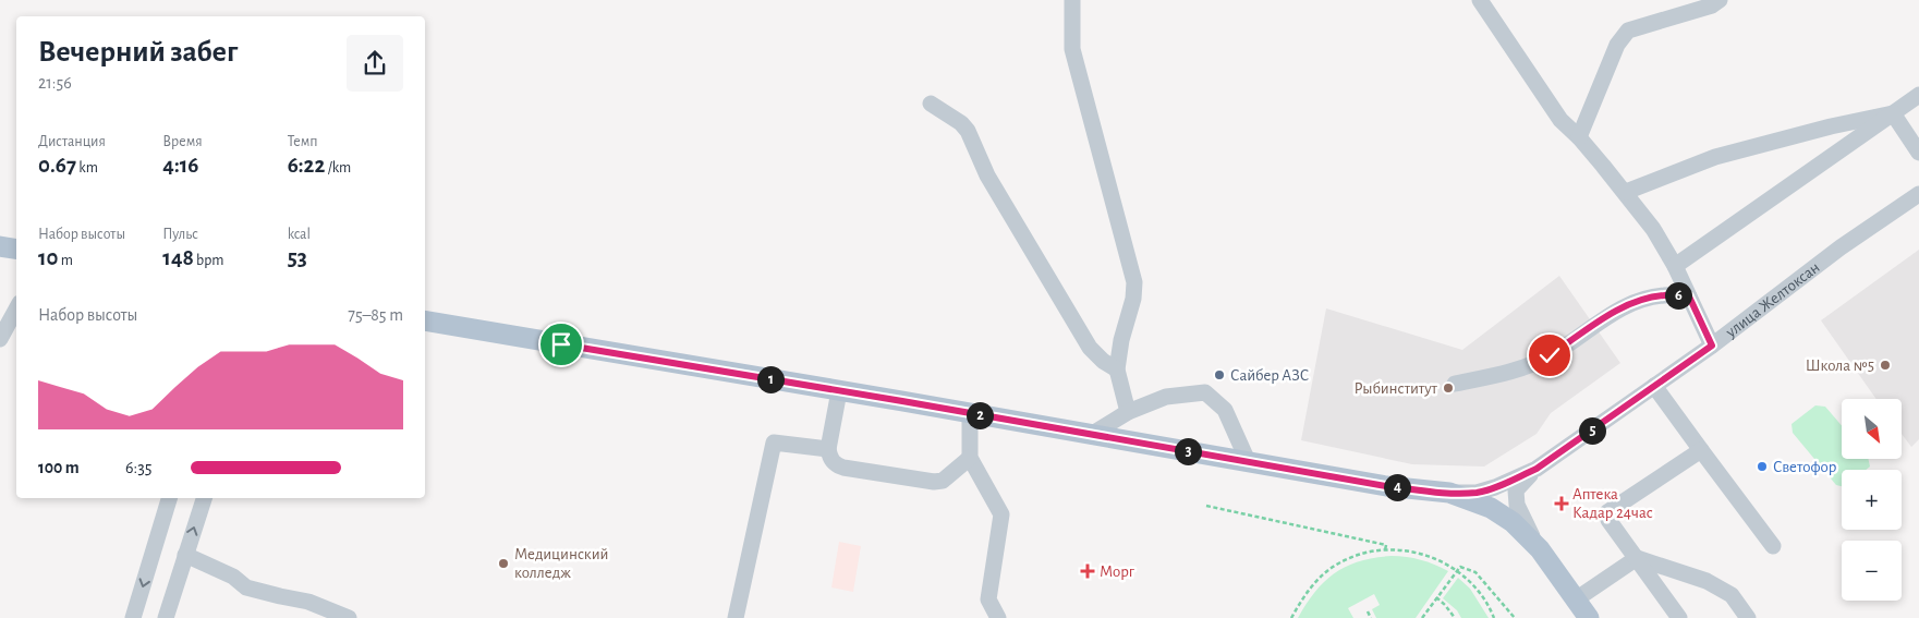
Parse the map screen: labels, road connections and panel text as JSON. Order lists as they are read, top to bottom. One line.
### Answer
{"streets":{"main road":["улица Желтоксан"]},"places":{"other":["Школа №5","Сайбер АЗС","Рыбинститут","Светофор","Медицинский колледж"],"health":["Аптека Кадар 24час","Морг"]},"north":"bottom right","page":{"heading":["Вечерний забег","21:56"],"stats":[["Дистанция","0.67 km"],["Время","4:16"],["Темп","6:22 /km"],["Набор высоты","10 m"],["Пульс","148 bpm"],["kcal","53"]],"pins":["6","1","2","5","3","4"],"chart":["Набор высоты","75–85 m"],"map_buttons":["+","−"],"list":[{"name":"100 m","note":"6:35"}]}}
